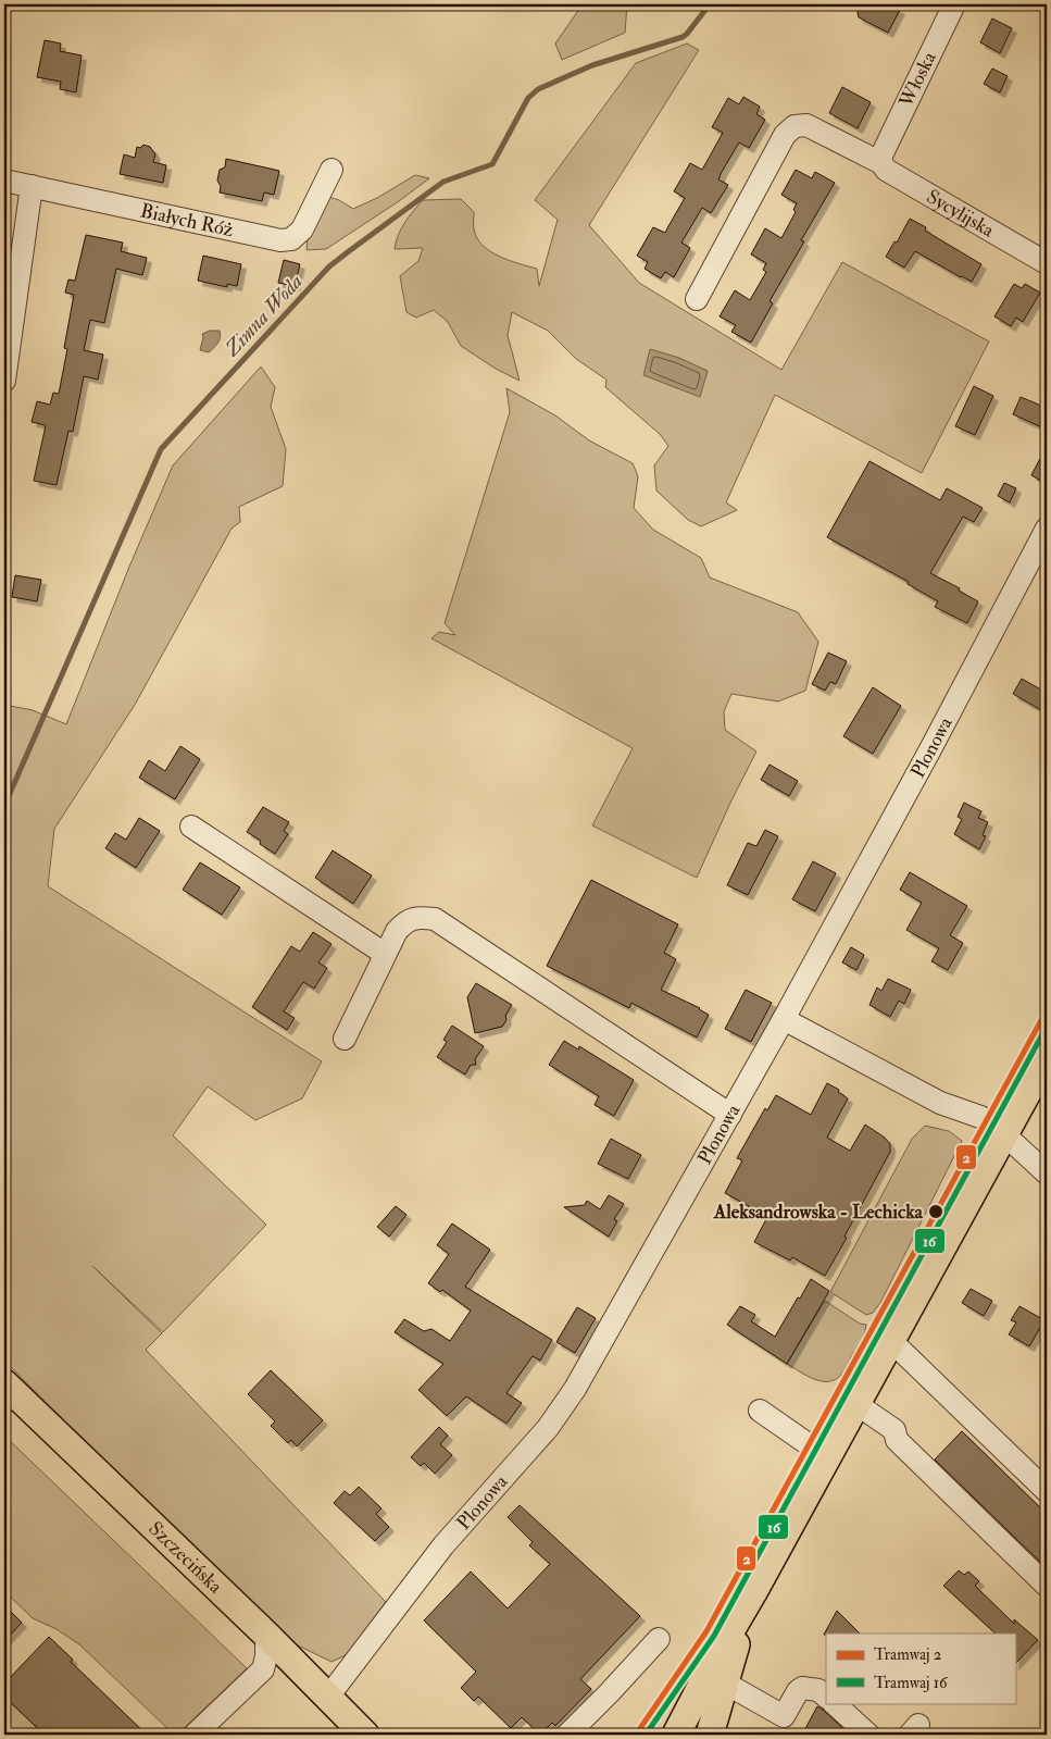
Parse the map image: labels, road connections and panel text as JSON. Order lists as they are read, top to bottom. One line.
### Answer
{"streets":{"main road":["Szczecińska"],"street":["Włoska","Sycylijska","Białych Róż","Plonowa"]},"crossings":[["Włoska","Sycylijska"],["Plonowa","Szczecińska"]],"water":["Zimna Woda"],"places":["Aleksandrowska - Lechicka"],"lines":["tram line 2","tram line 16"],"legend":["Tramwaj 2","Tramwaj 16"]}
